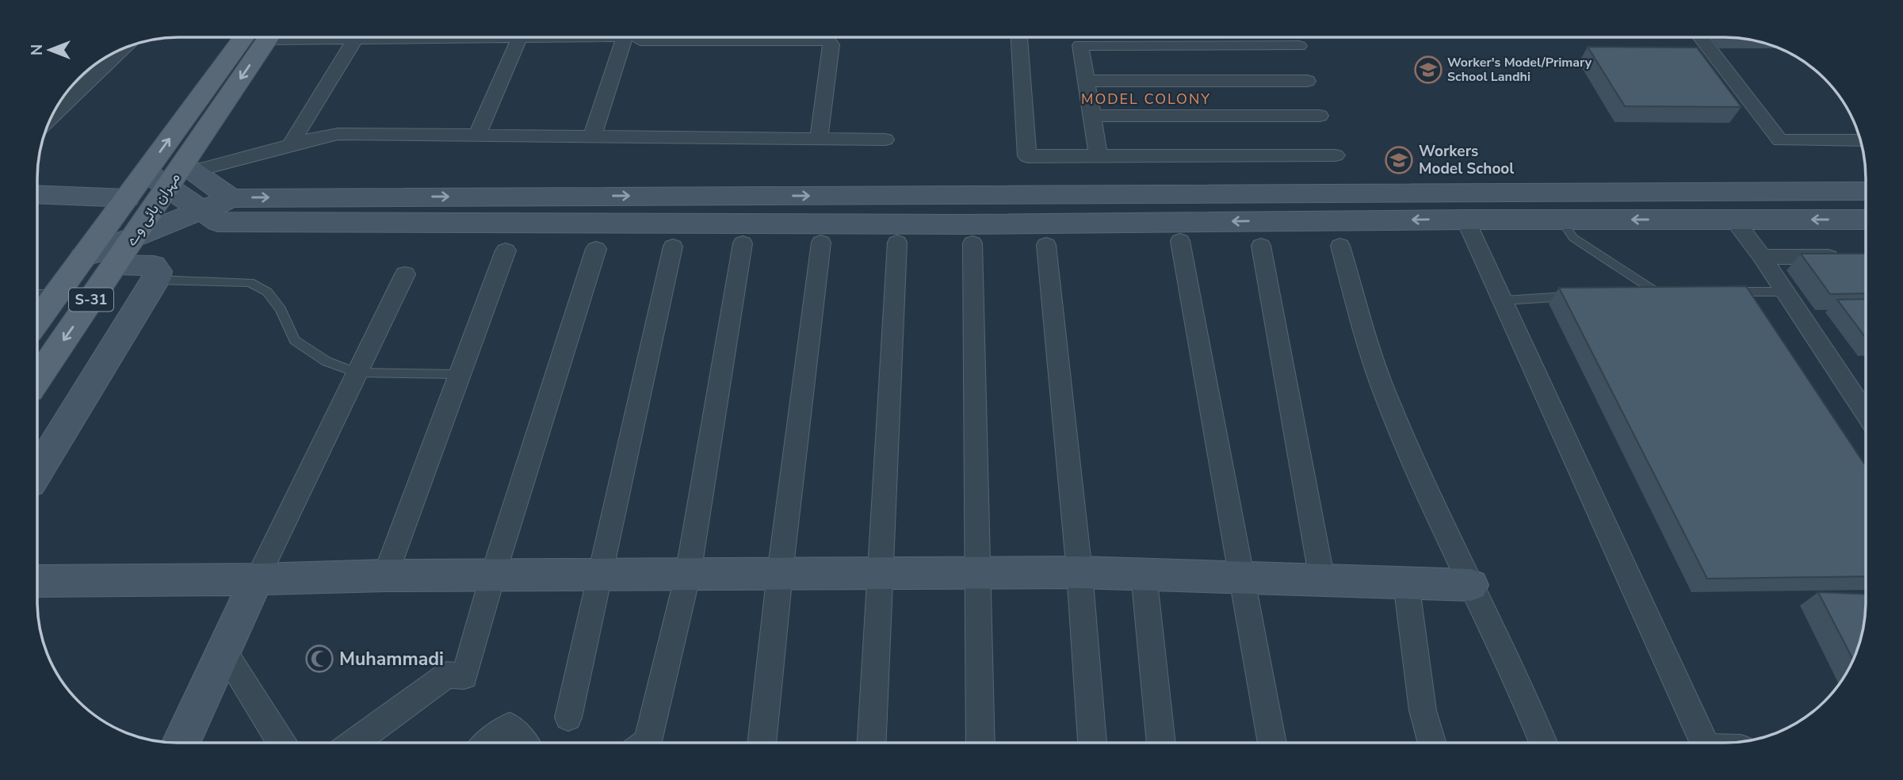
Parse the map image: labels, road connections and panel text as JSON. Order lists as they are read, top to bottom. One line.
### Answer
{"streets":{"main road":["مہران ہائی وے","S-31"]},"districts":["MODEL COLONY"],"places":{"school or university":["Worker's Model/Primary School Landhi","Workers Model School"],"mosque":["Muhammadi"]},"north":"left"}
